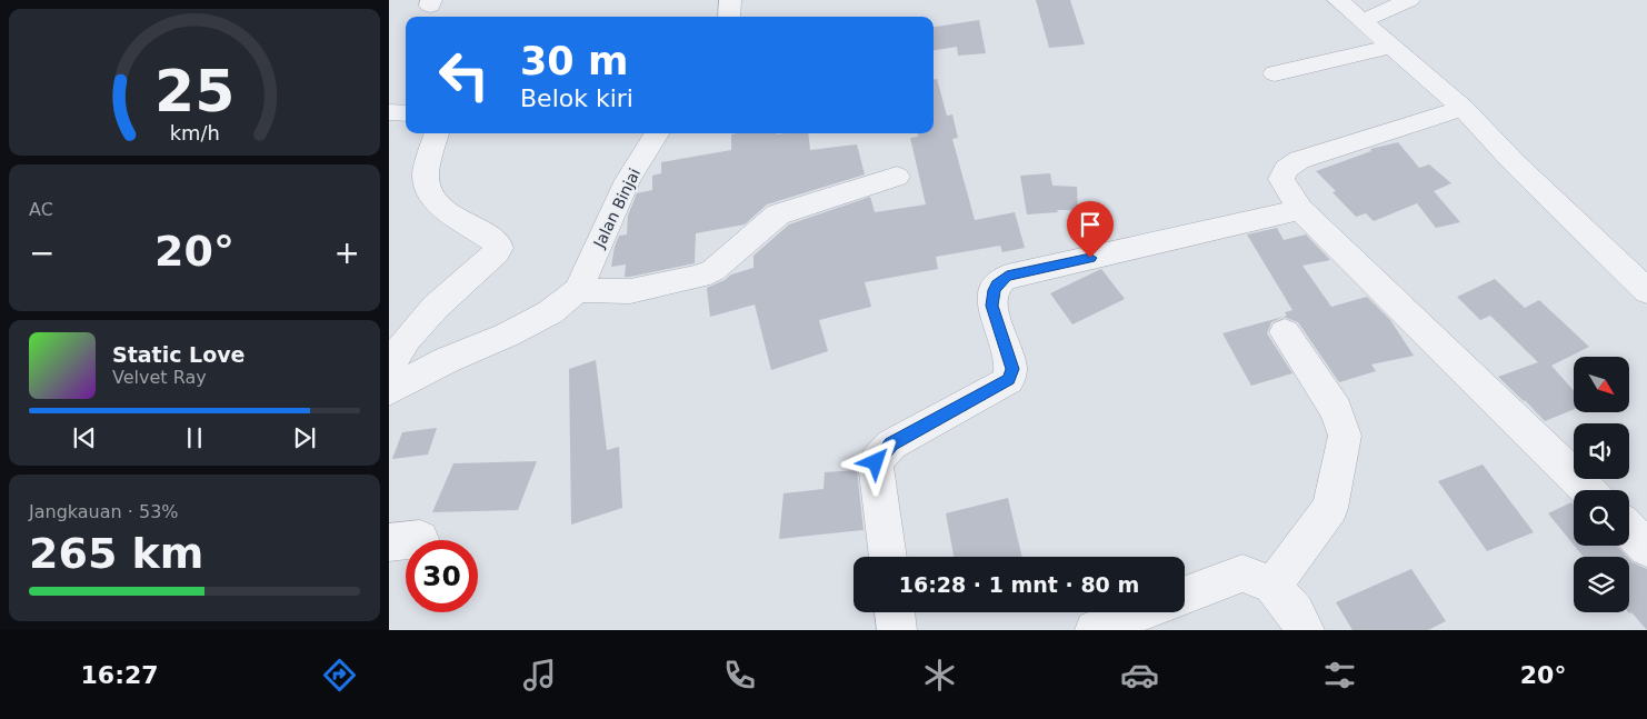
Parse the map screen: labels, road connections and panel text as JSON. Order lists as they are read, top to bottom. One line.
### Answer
{"streets":{"street":["Jalan Binjai"]},"north":"bottom right","page":{"turn":["30 m","Belok kiri"],"tile":["AC",["Jangkauan · 53%","265 km"]],"heat":["−","20°","+"],"song":["Static Love","Velvet Ray"],"limit":"30","trip":"16:28 · 1 mnt · 80 m","tabs":["16:27","20°"],"gauge":["25","km/h"]}}
